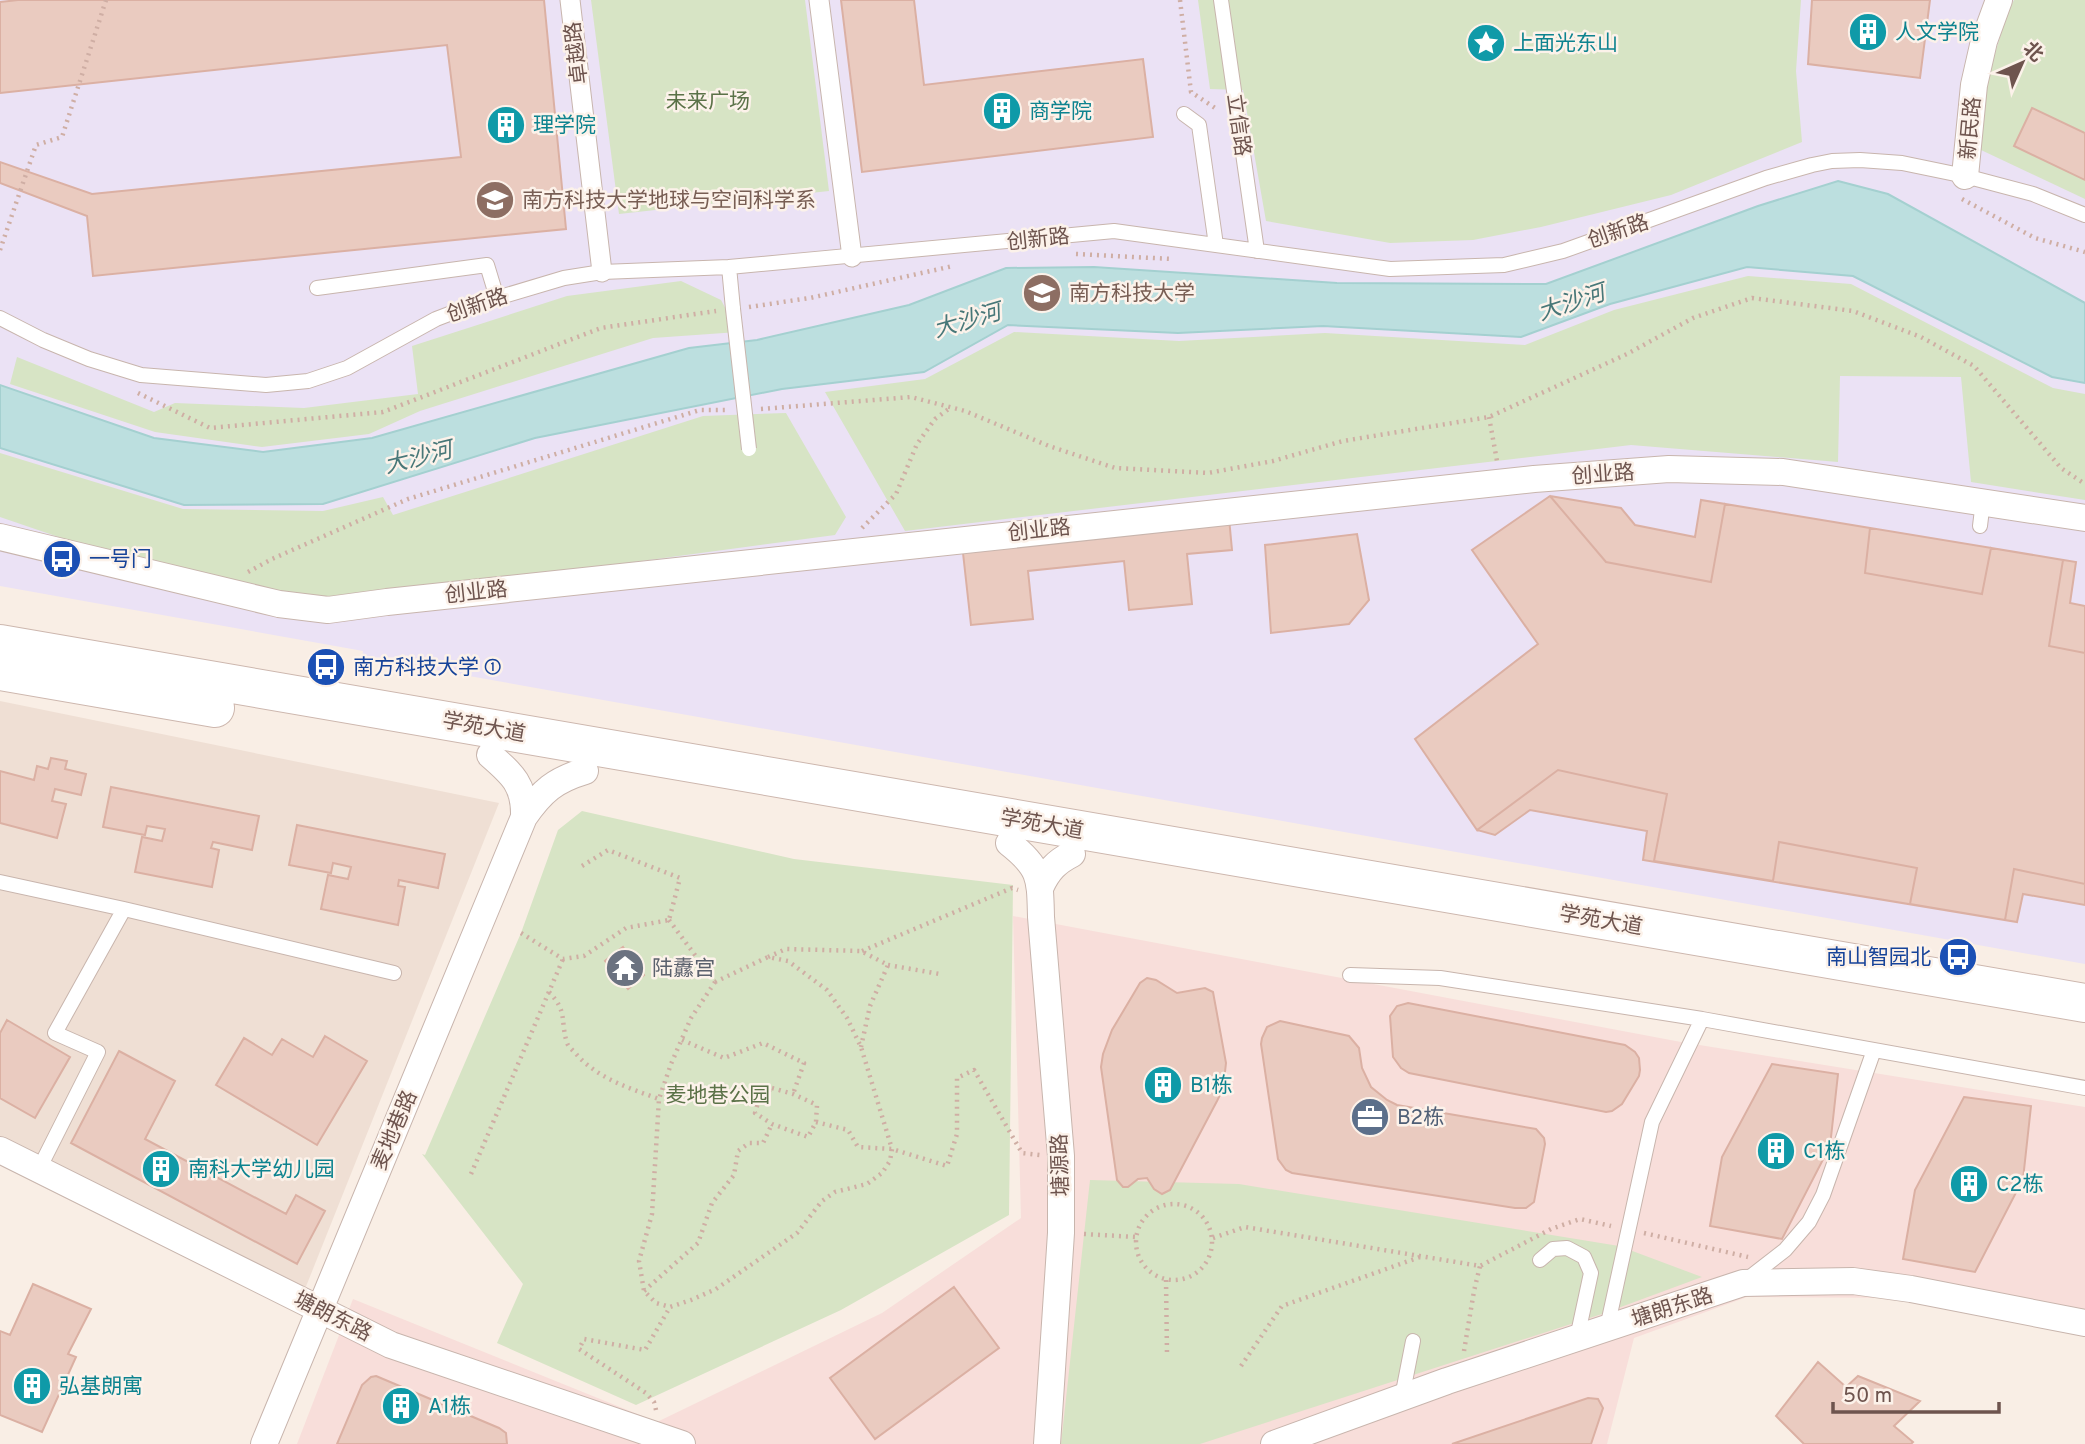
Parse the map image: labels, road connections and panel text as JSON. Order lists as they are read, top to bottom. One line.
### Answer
{"streets":{"main road":["学苑大道"],"street":["卓越路","新民路","创业路","麦地巷路","塘源路","塘朗东路"],"lane":["立信路","创新路"]},"crossings":[["卓越路","创新路"],["立信路","创新路"],["新民路","创新路"],["学苑大道","麦地巷路"],["学苑大道","塘源路"],["麦地巷路","塘朗东路"]],"water":["大沙河"],"parks":["未来广场","麦地巷公园"],"places":{"building":["人文学院","商学院","理学院","B1栋","C1栋","南科大学幼儿园","C2栋","弘基朗寓","A1栋"],"place":["上面光东山"],"school or university":["南方科技大学地球与空间科学系","南方科技大学"],"bus stop":["一号门","南方科技大学 ①","南山智园北"],"temple":["陆纛宫"],"office":["B2栋"]},"scale_bar":"50 m","north":"top right"}
